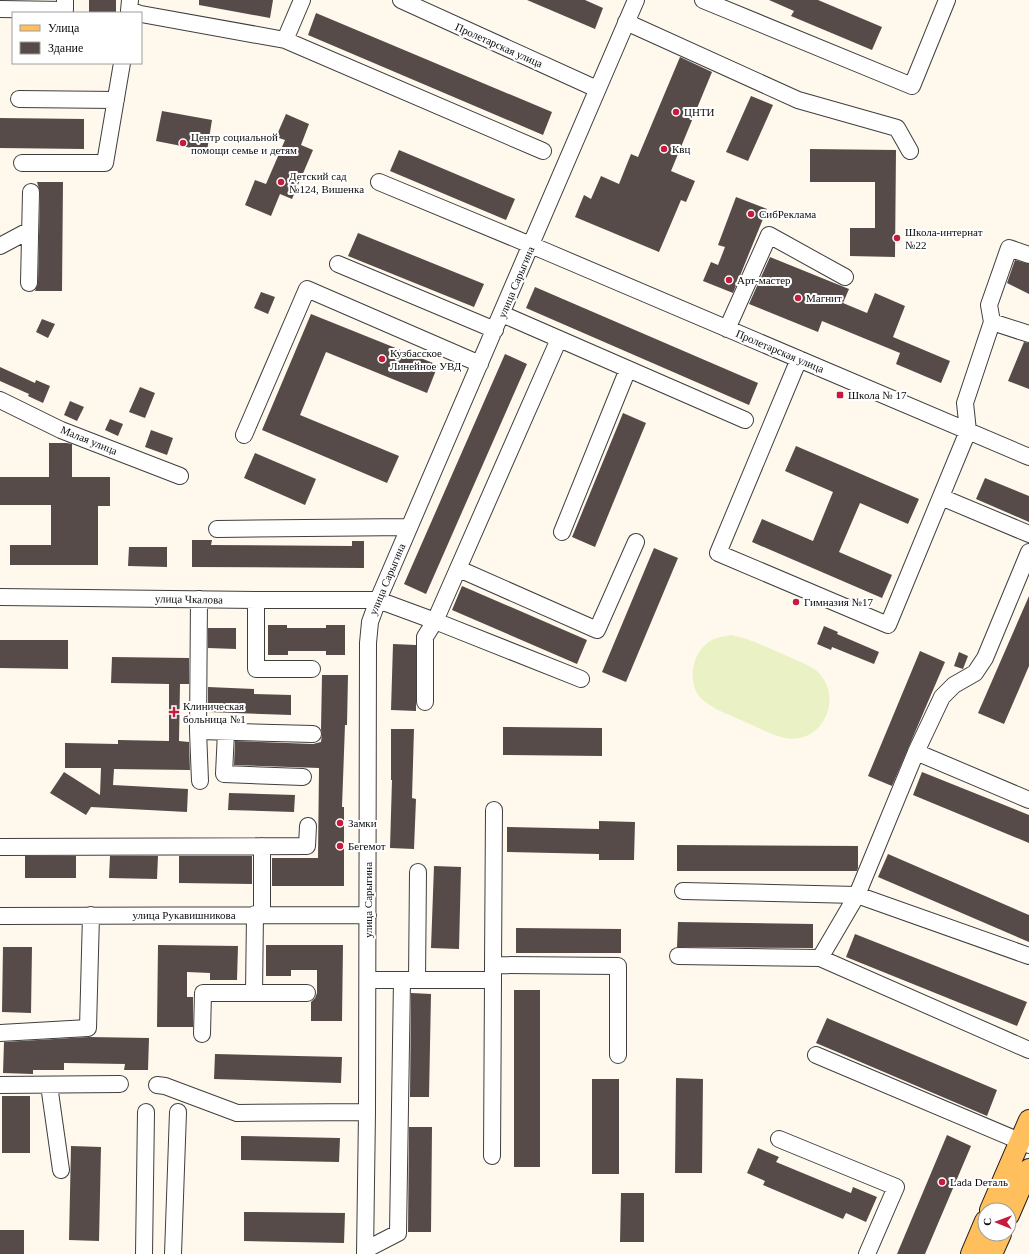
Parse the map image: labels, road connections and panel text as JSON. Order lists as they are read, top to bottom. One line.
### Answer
{"streets":{"street":["Пролетарская улица","улица Сарыгина","Малая улица","улица Чкалова","улица Рукавишникова"]},"crossings":[["Пролетарская улица","улица Сарыгина"],["улица Сарыгина","улица Чкалова"],["улица Сарыгина","улица Рукавишникова"]],"places":{"other":["ЦНТИ","Центр социальной помощи семье и детям","Квц","Детский сад №124, Вишенка","СибРеклама","Школа-интернат №22","Арт-мастер","Магнит","Кузбасское Линейное УВД","Гимназия №17","Замки","Бегемот","Lada Dеталь"],"transit":["Школа № 17"],"health":["Клиническая больница №1"]},"legend":["Улица","Здание"],"north":"left"}
